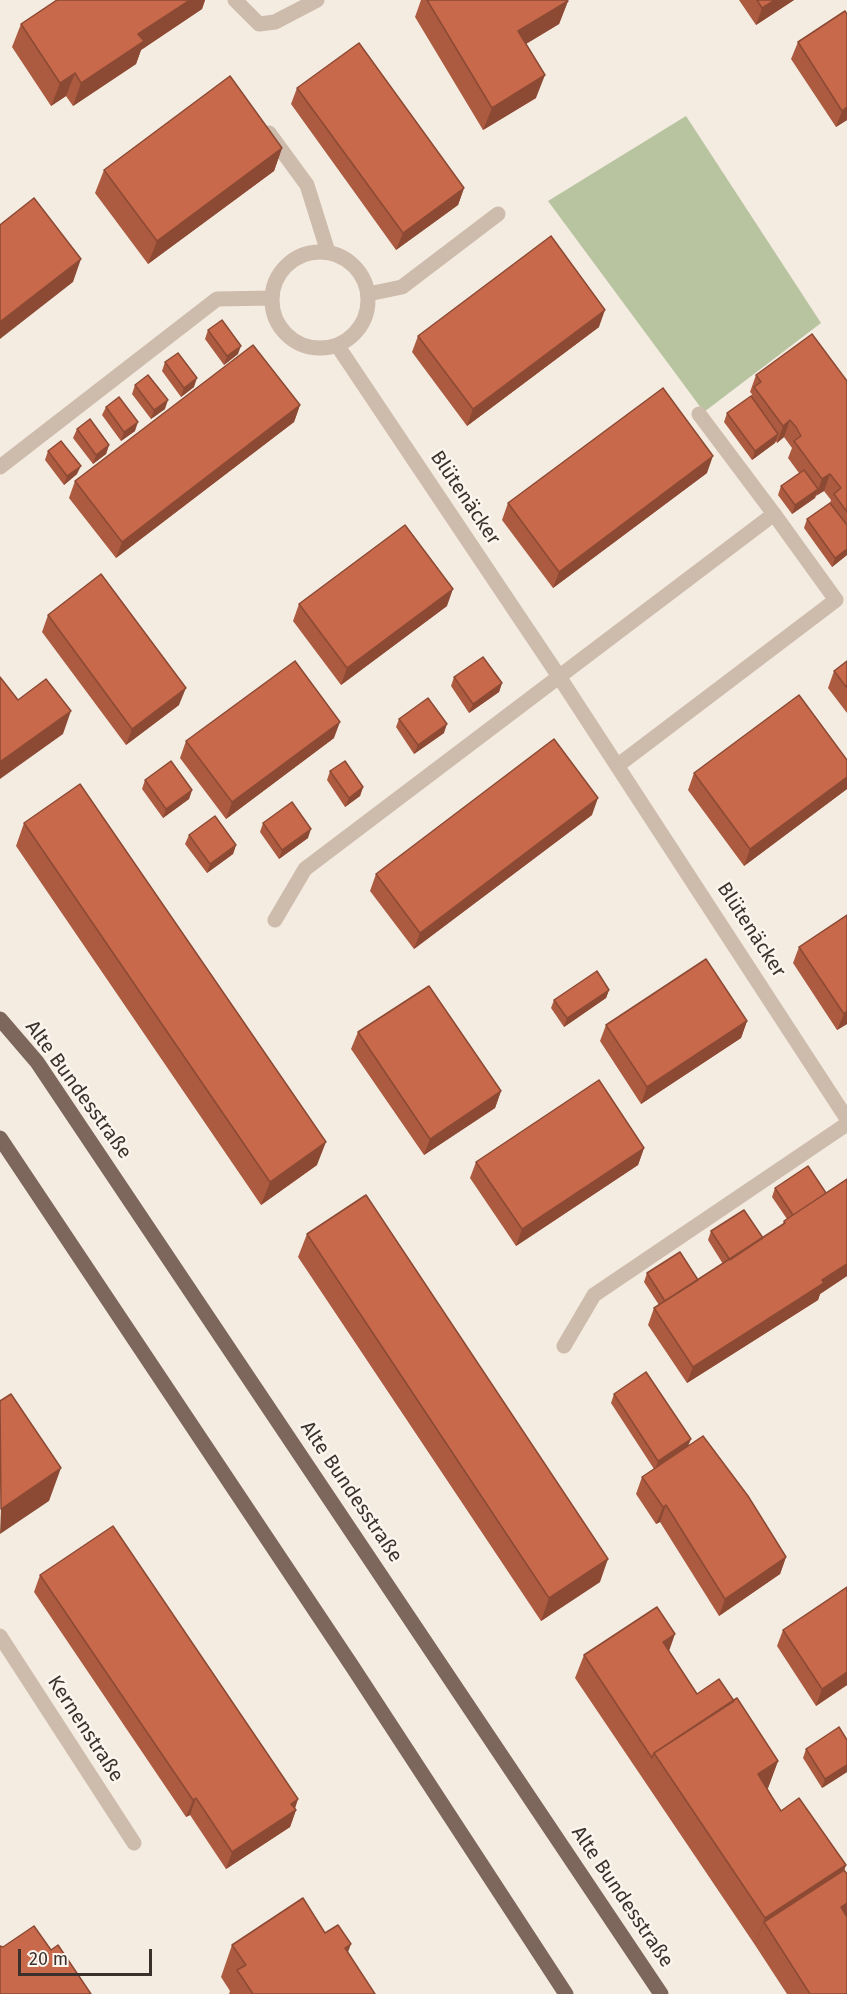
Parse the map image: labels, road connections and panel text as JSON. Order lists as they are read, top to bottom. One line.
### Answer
{"streets":{"main road":["Alte Bundesstraße"],"street":["Blütenäcker","Kernenstraße"]},"scale_bar":"20 m"}
